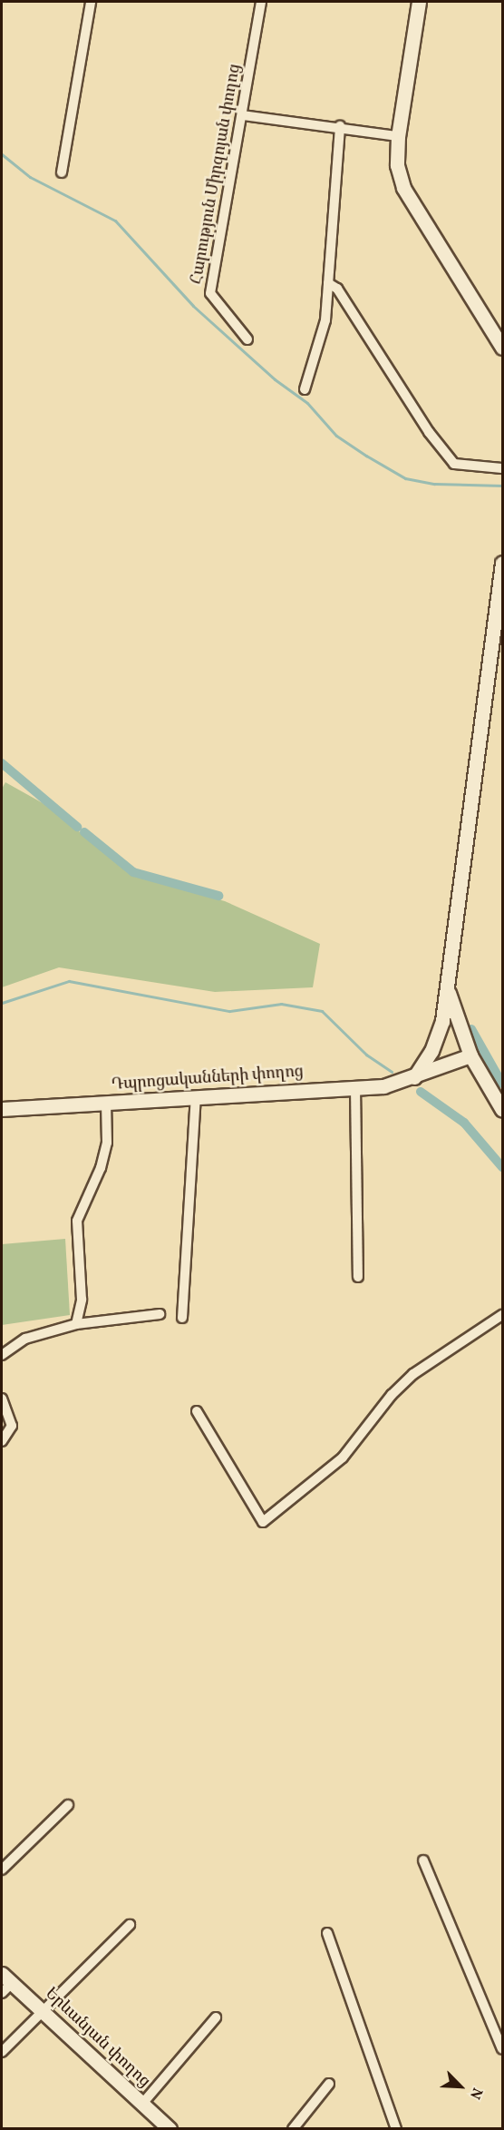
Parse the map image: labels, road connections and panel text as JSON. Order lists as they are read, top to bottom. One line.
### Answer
{"streets":{"main road":["Դպրոցականների փողոց","Երևանյան փողոց"],"street":["Հարություն Միրզոյան փողոց"]},"north":"bottom right"}
